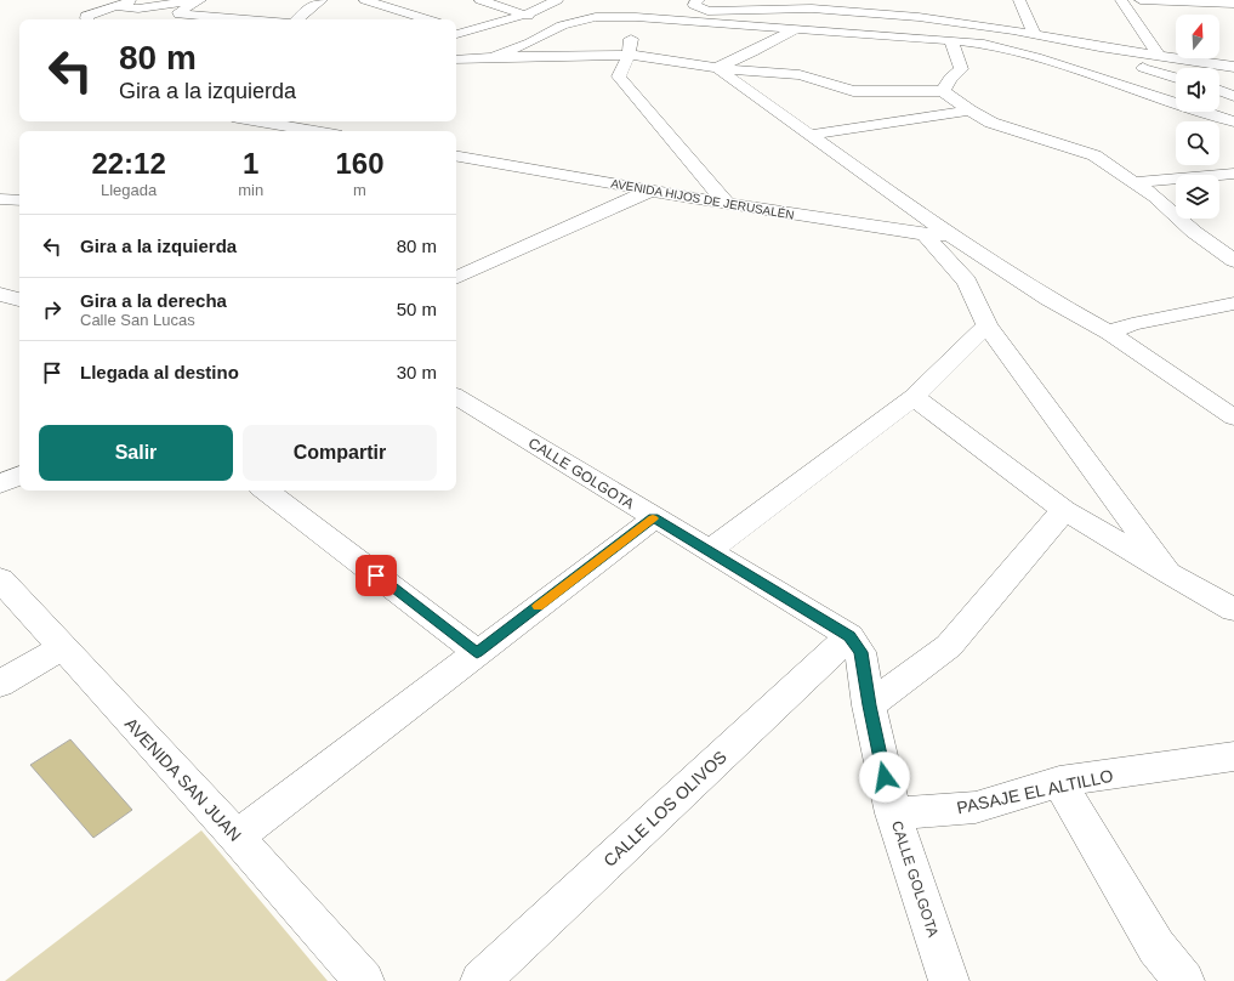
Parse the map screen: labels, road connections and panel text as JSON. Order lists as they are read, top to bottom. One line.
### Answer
{"streets":{"street":["AVENIDA HIJOS DE JERUSALÉN","CALLE GOLGOTA","AVENIDA SAN JUAN","PASAJE EL ALTILLO","CALLE LOS OLIVOS"]},"crossings":[["CALLE GOLGOTA","PASAJE EL ALTILLO"],["CALLE GOLGOTA","CALLE LOS OLIVOS"]],"north":"top","page":{"turn":["80 m","Gira a la izquierda"],"eta":["22:12","Llegada","1","min","160","m"],"list":[{"name":"Gira a la izquierda","value":"80 m"},{"name":"Gira a la derecha","note":"Calle San Lucas","value":"50 m"},{"name":"Llegada al destino","value":"30 m"}],"buttons":["Salir","Compartir"]}}
